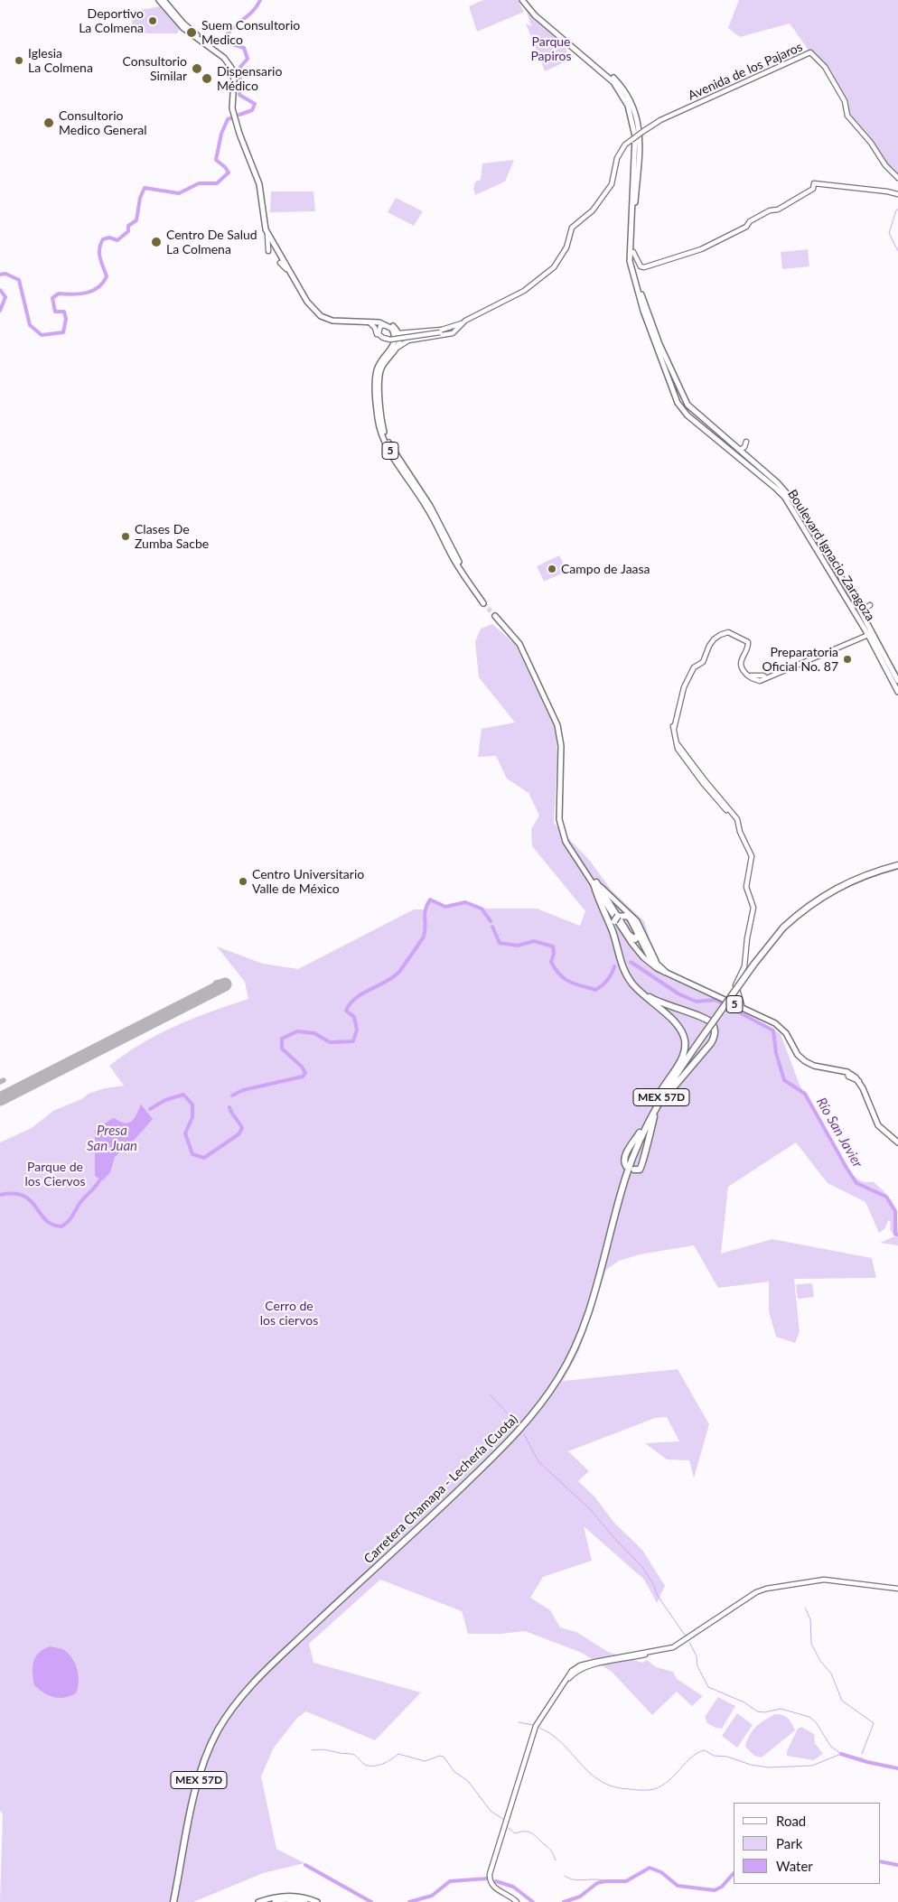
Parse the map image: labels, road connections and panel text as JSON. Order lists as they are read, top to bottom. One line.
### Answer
{"streets":{"highway":["MEX 57D","Carretera Chamapa - Lechería (Cuota)"],"main road":["Avenida de los Pajaros","5","Boulevard Ignacio Zaragoza"]},"water":["Presa San Juan","Río San Javier"],"parks":["Parque Papiros","Parque de los Ciervos","Cerro de los ciervos"],"places":["Deportivo La Colmena","Suem Consultorio Medico","Iglesia La Colmena","Consultorio Similar","Dispensario Médico","Consultorio Medico General","Centro De Salud La Colmena","Clases De Zumba Sacbe","Campo de Jaasa","Preparatoria Oficial No. 87","Centro Universitario Valle de México"],"legend":["Road","Park","Water"]}
